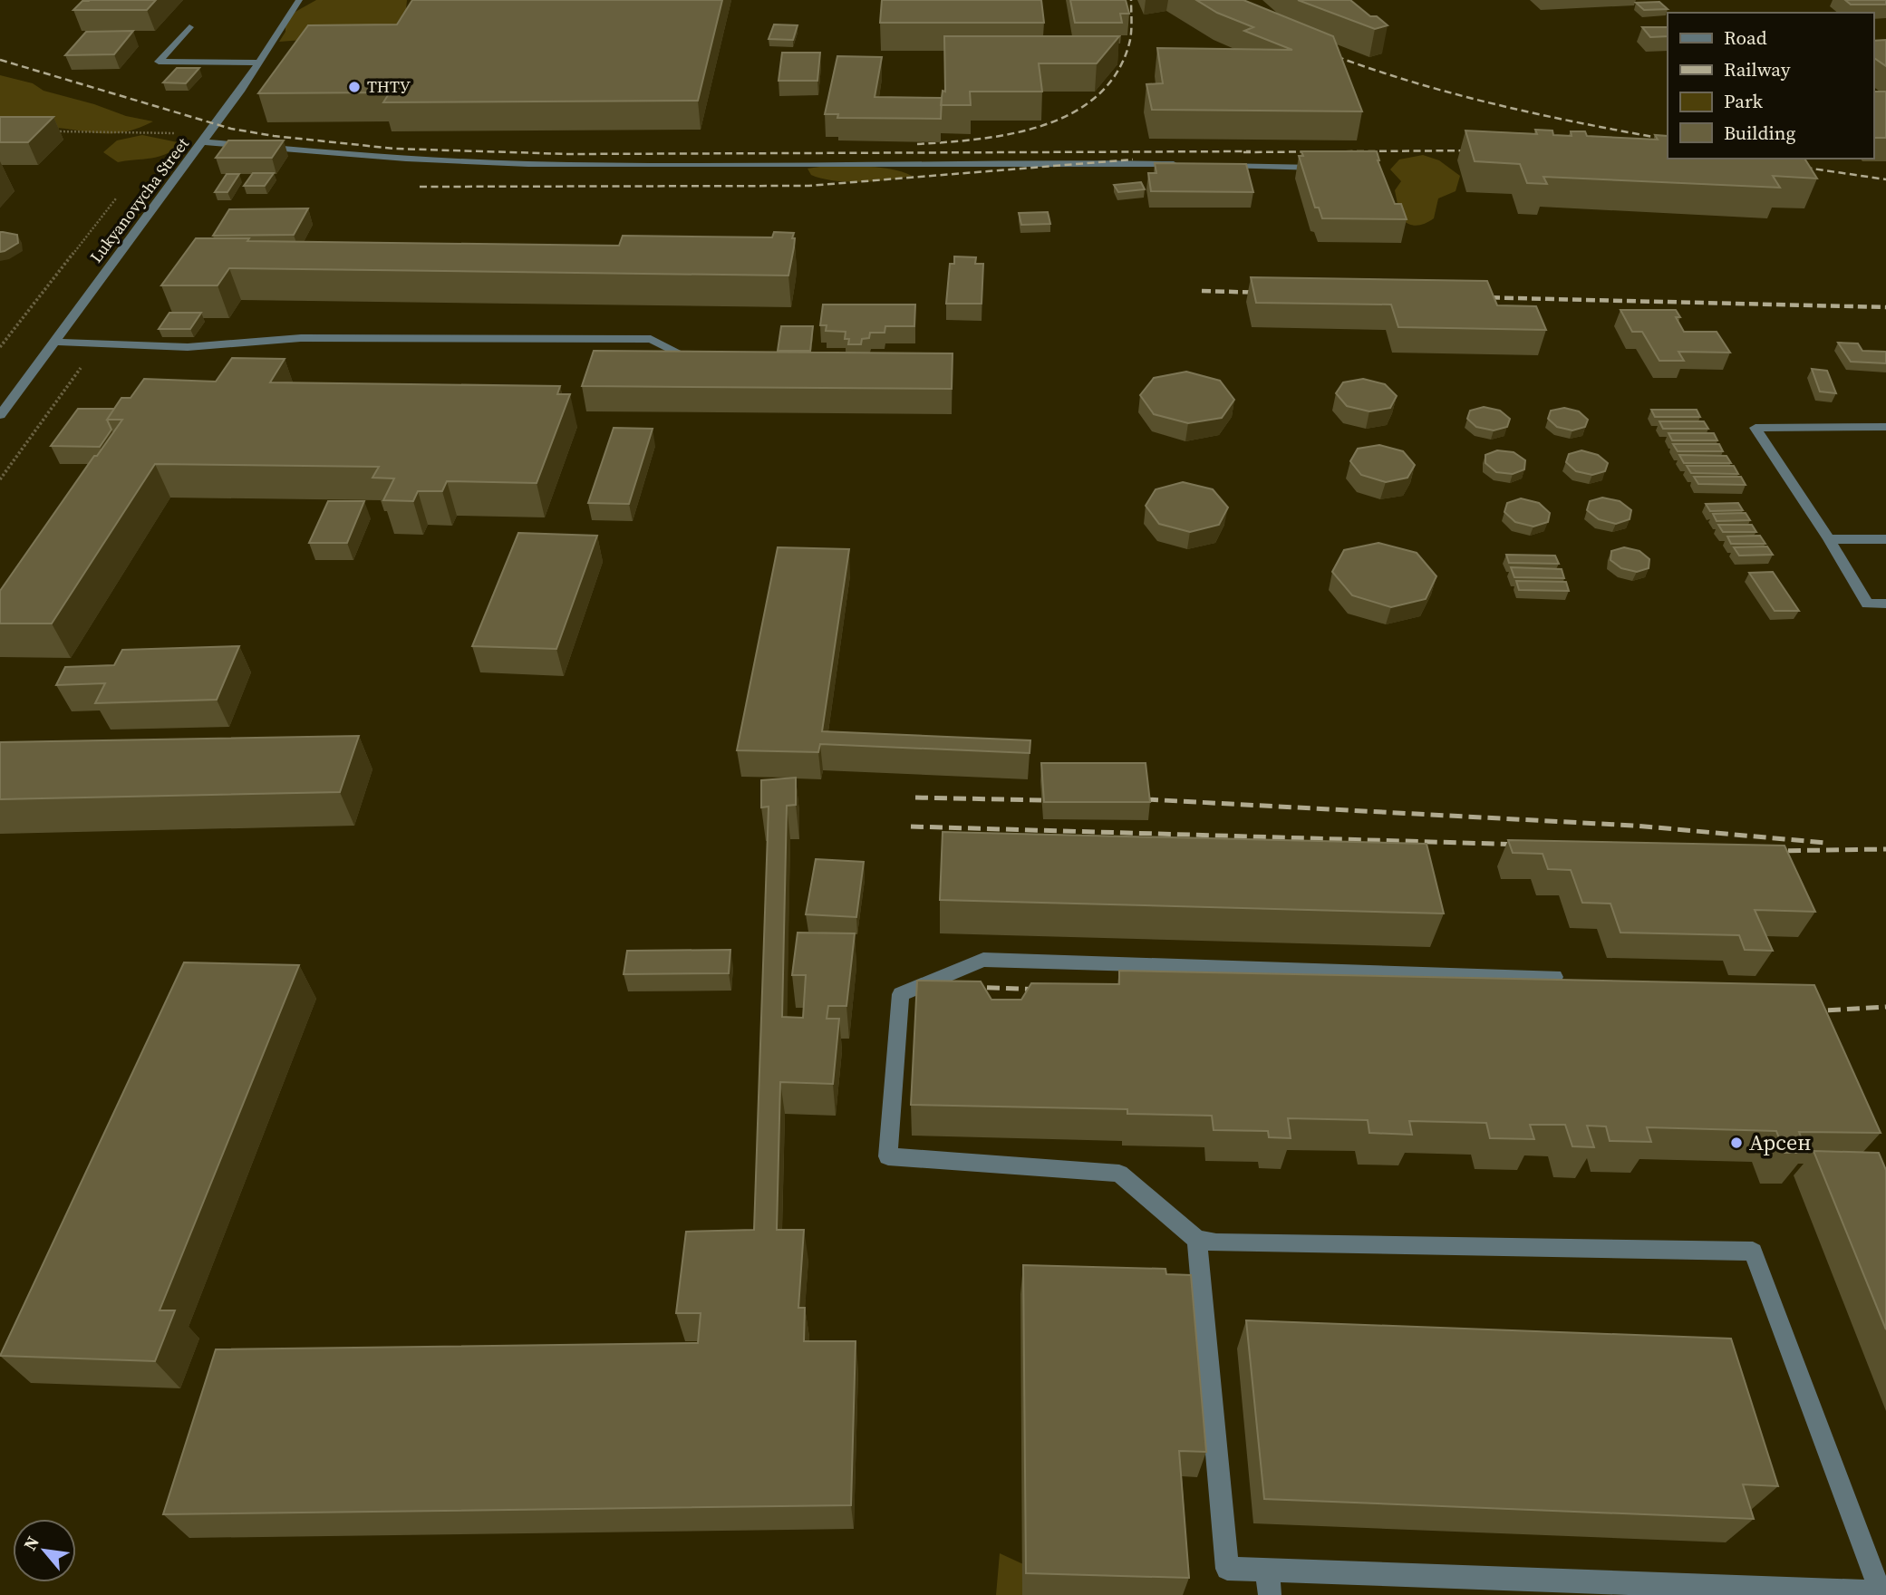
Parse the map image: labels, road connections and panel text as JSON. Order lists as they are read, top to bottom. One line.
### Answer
{"streets":{"street":["Lukyanovycha Street"]},"places":["ТНТУ","Арсен"],"legend":["Road","Railway","Park","Building"],"north":"top left"}
